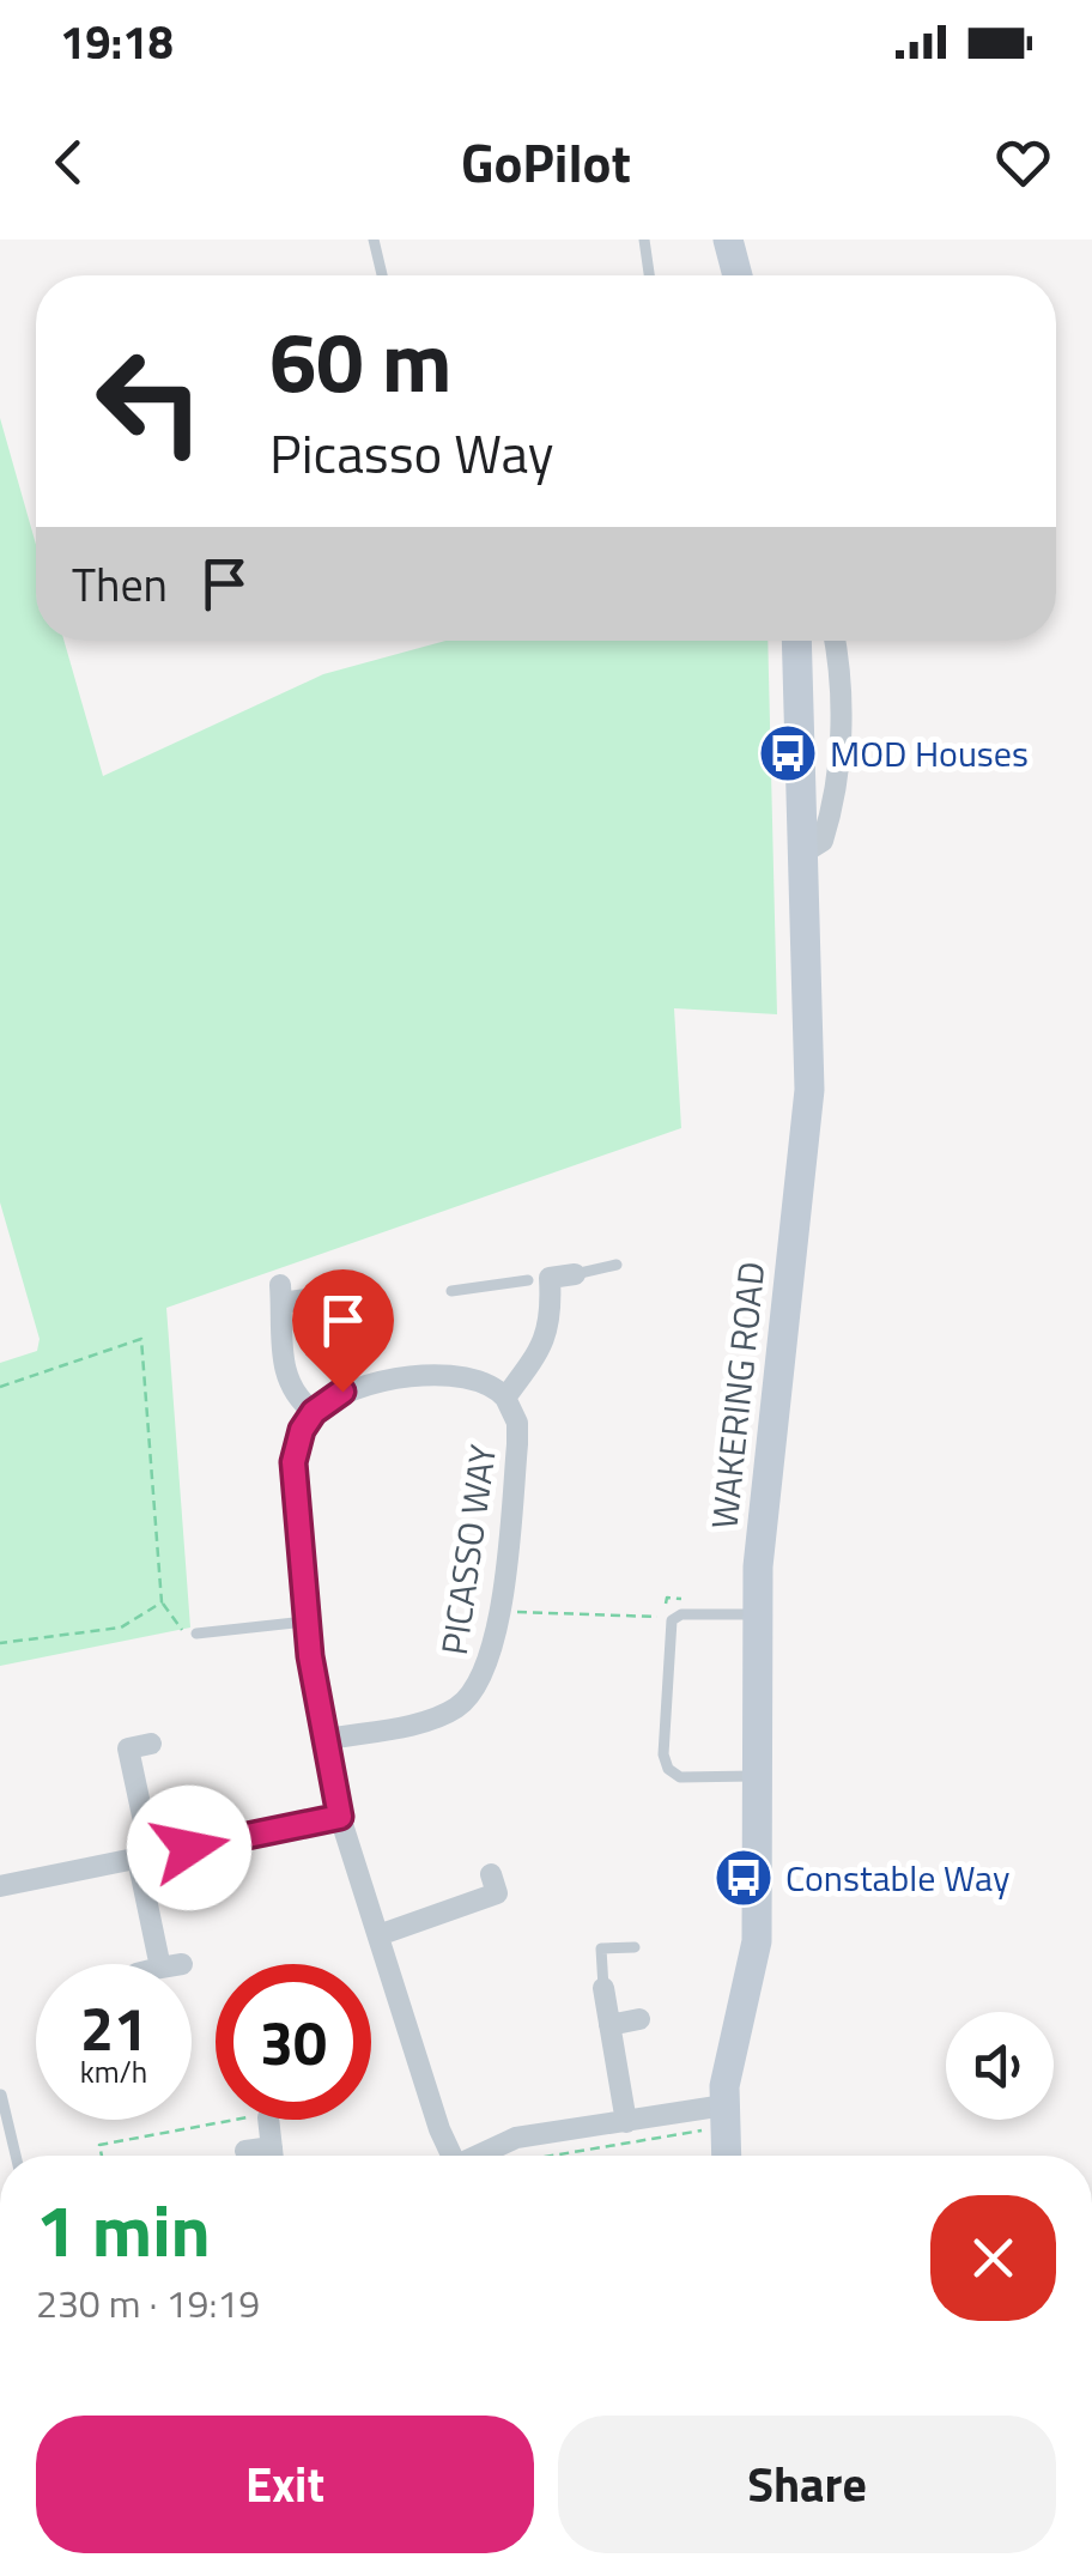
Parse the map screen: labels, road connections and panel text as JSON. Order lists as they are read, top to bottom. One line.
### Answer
{"streets":{"street":["WAKERING ROAD","PICASSO WAY"]},"places":{"bus stop":["MOD Houses","Constable Way"]},"page":{"status":"19:18","header":"GoPilot","turn":["60 m","Picasso Way"],"then":"Then","speed":"21 km/h","limit":"30","heading":["1 min","230 m · 19:19"],"buttons":["Exit","Share"]}}
